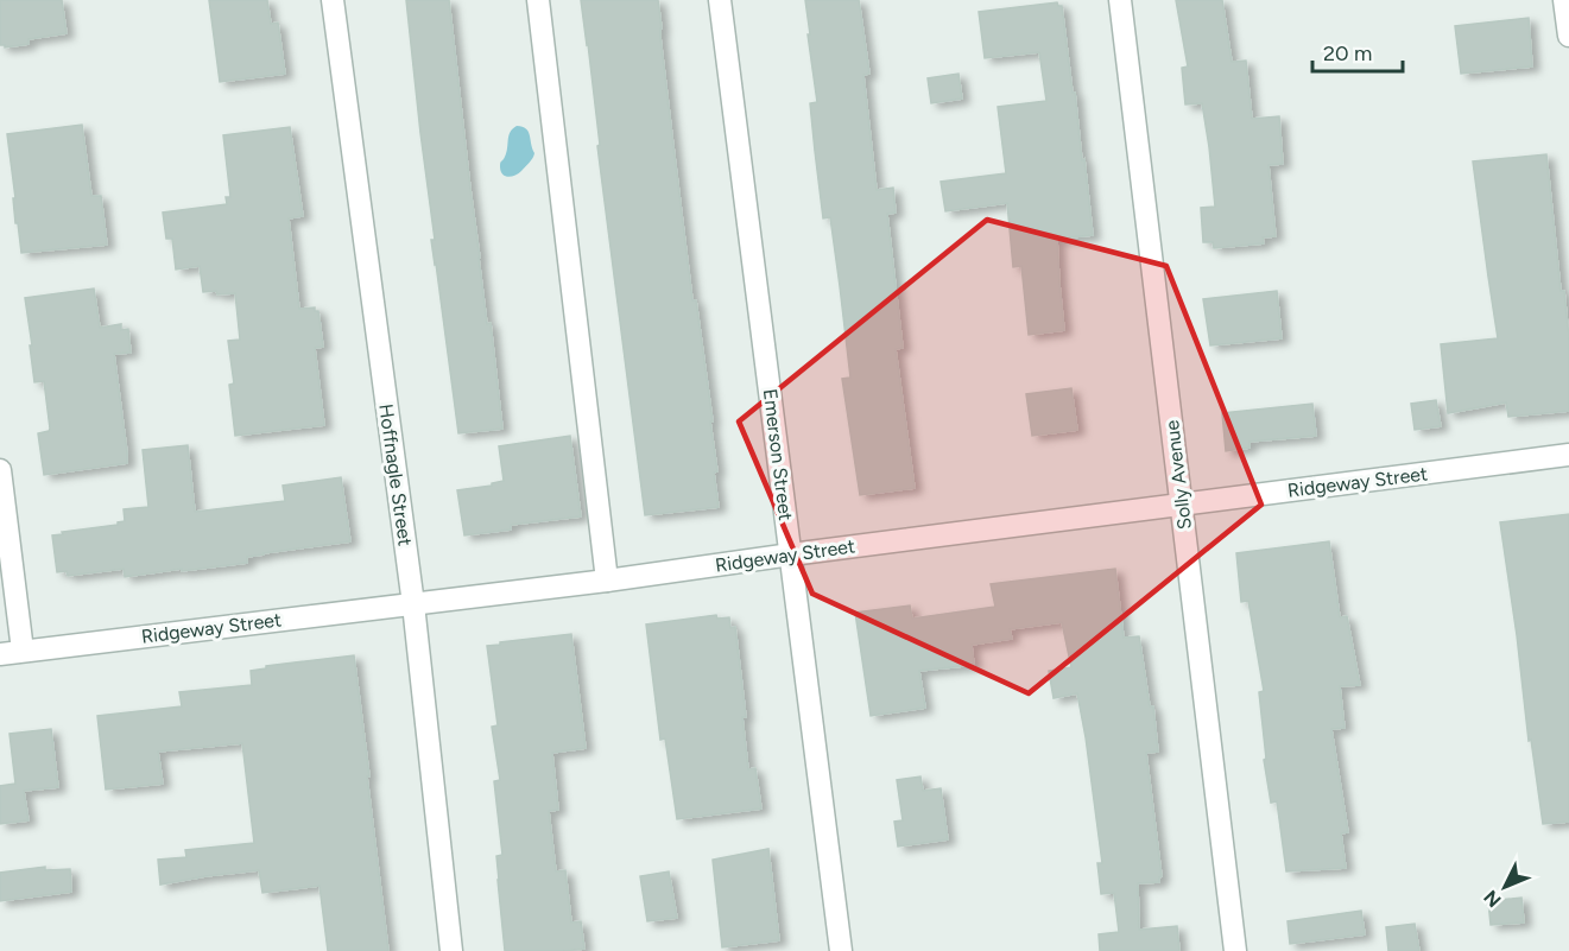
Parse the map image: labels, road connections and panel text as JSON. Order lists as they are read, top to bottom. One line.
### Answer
{"streets":{"street":["Emerson Street","Hoffnagle Street","Solly Avenue","Ridgeway Street"]},"crossings":[["Emerson Street","Ridgeway Street"],["Hoffnagle Street","Ridgeway Street"],["Solly Avenue","Ridgeway Street"]],"scale_bar":"20 m","north":"bottom left"}
